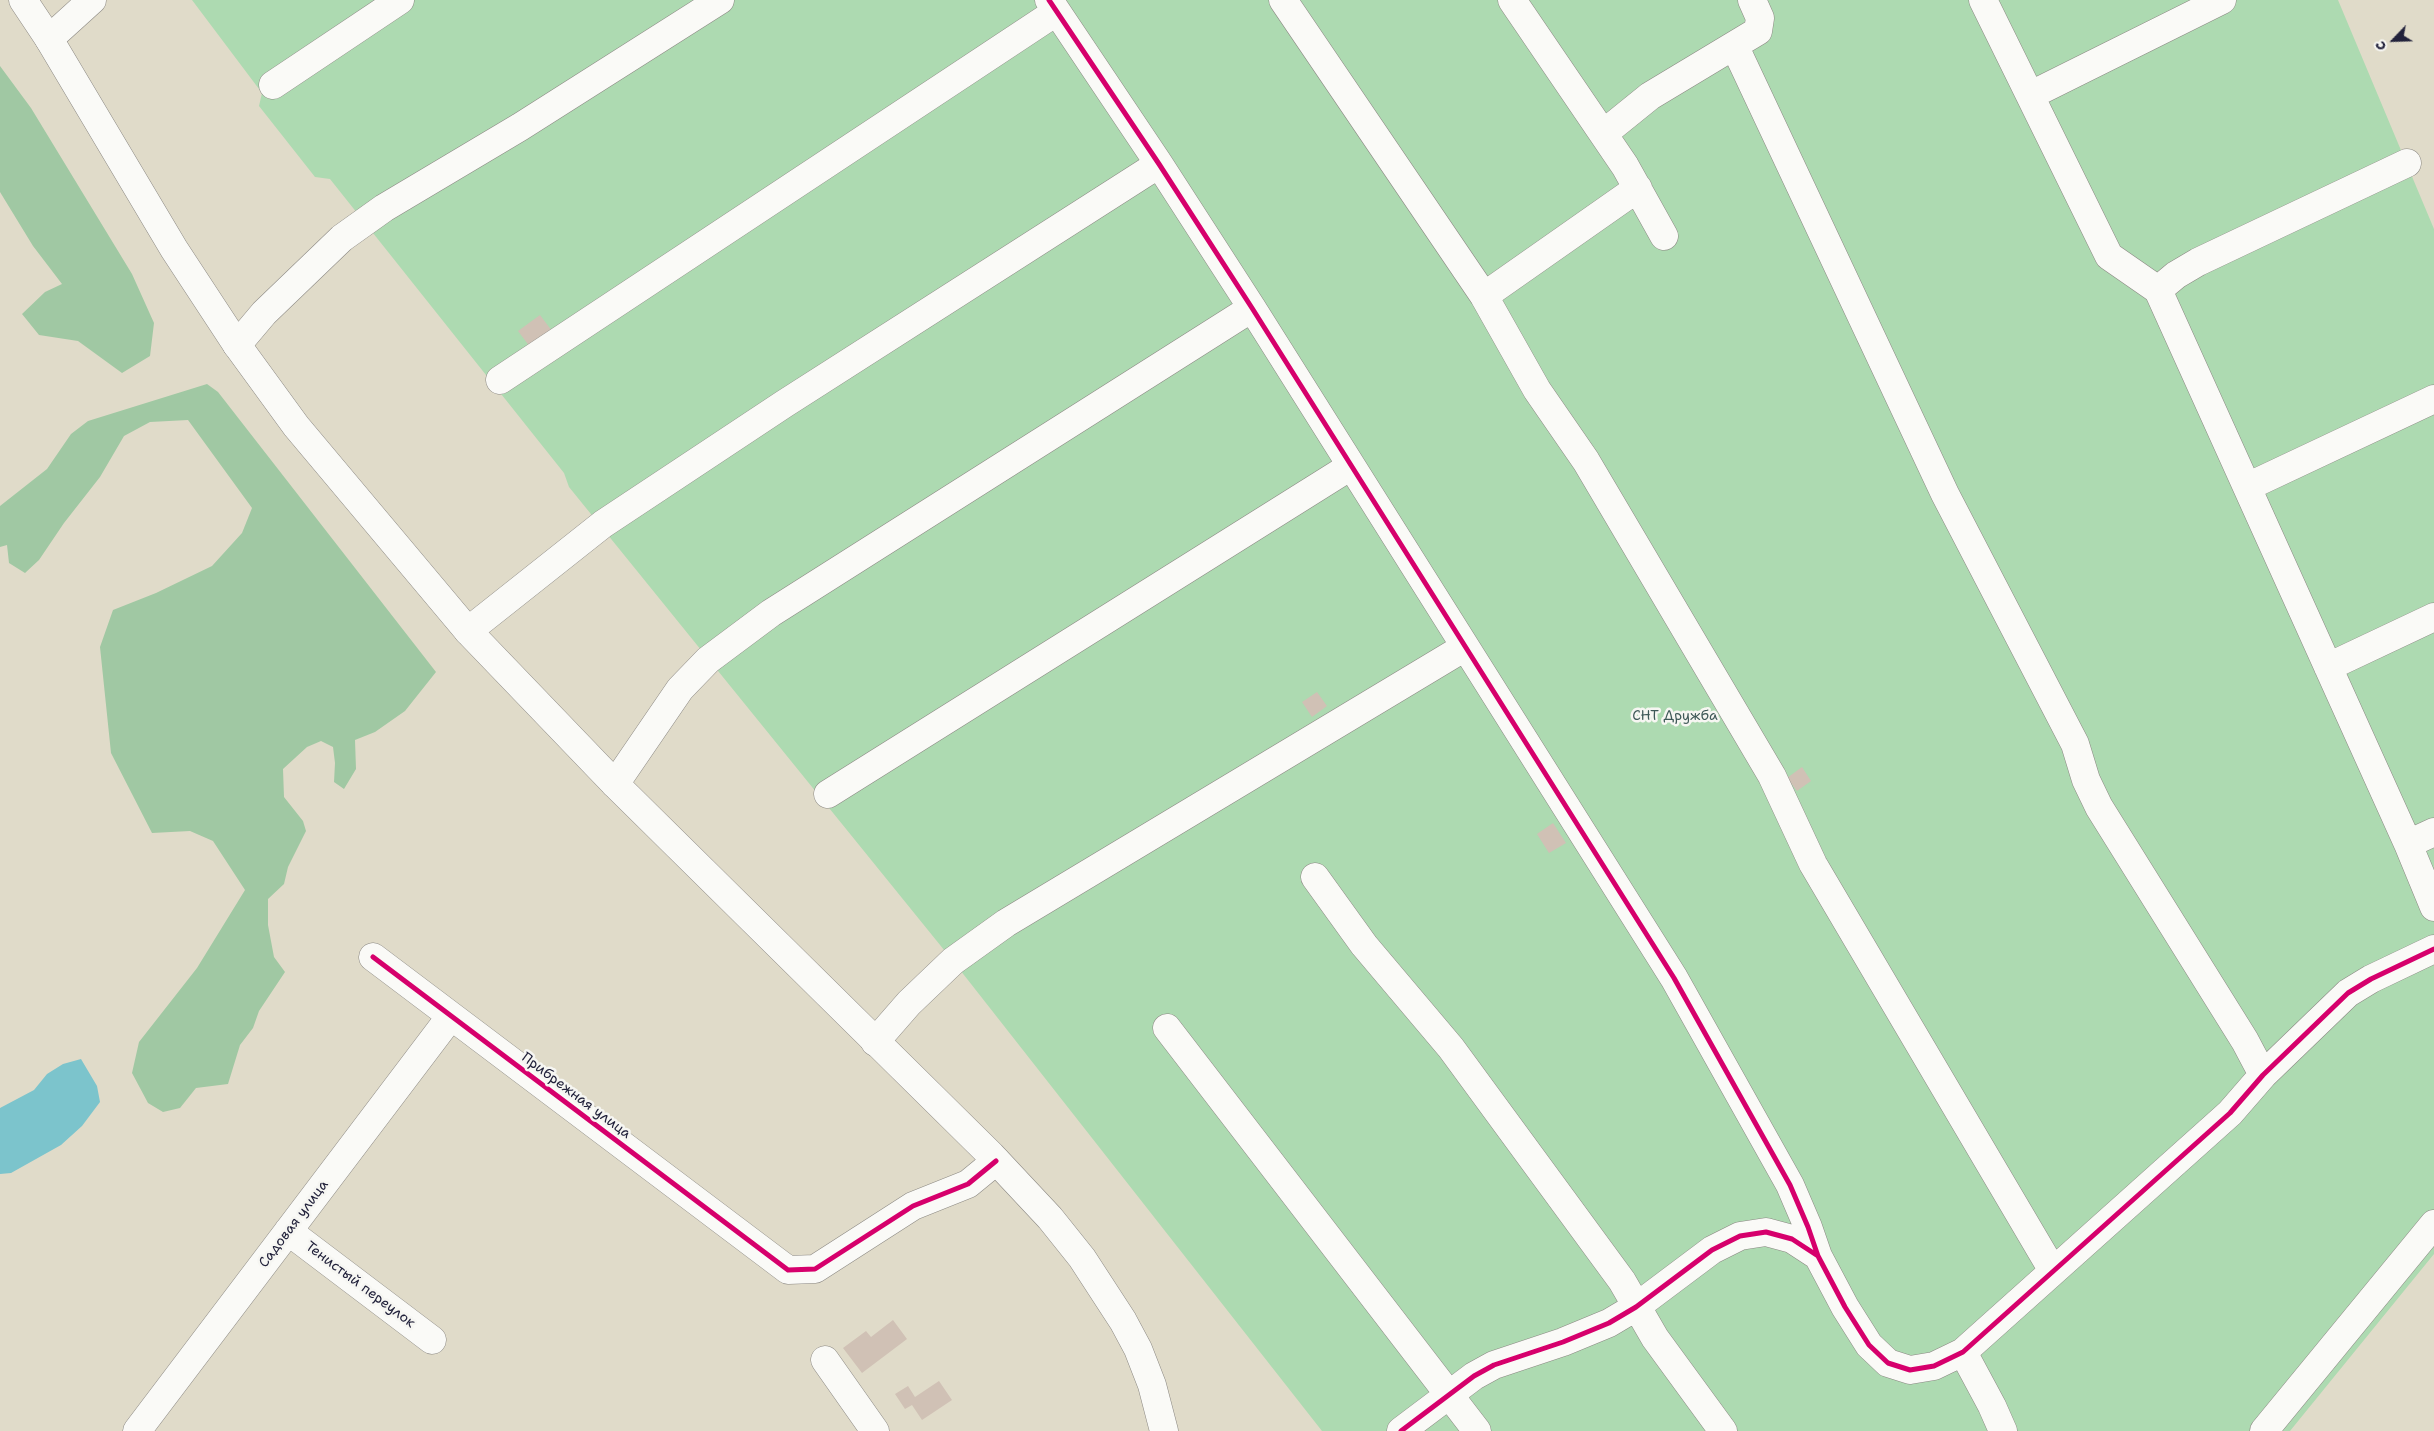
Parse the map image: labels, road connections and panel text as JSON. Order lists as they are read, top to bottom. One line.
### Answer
{"streets":{"street":["Прибрежная улица","Садовая улица","Тенистый переулок"]},"crossings":[["Прибрежная улица","Садовая улица"],["Садовая улица","Тенистый переулок"]],"parks":["СНТ Дружба"],"north":"bottom left"}
